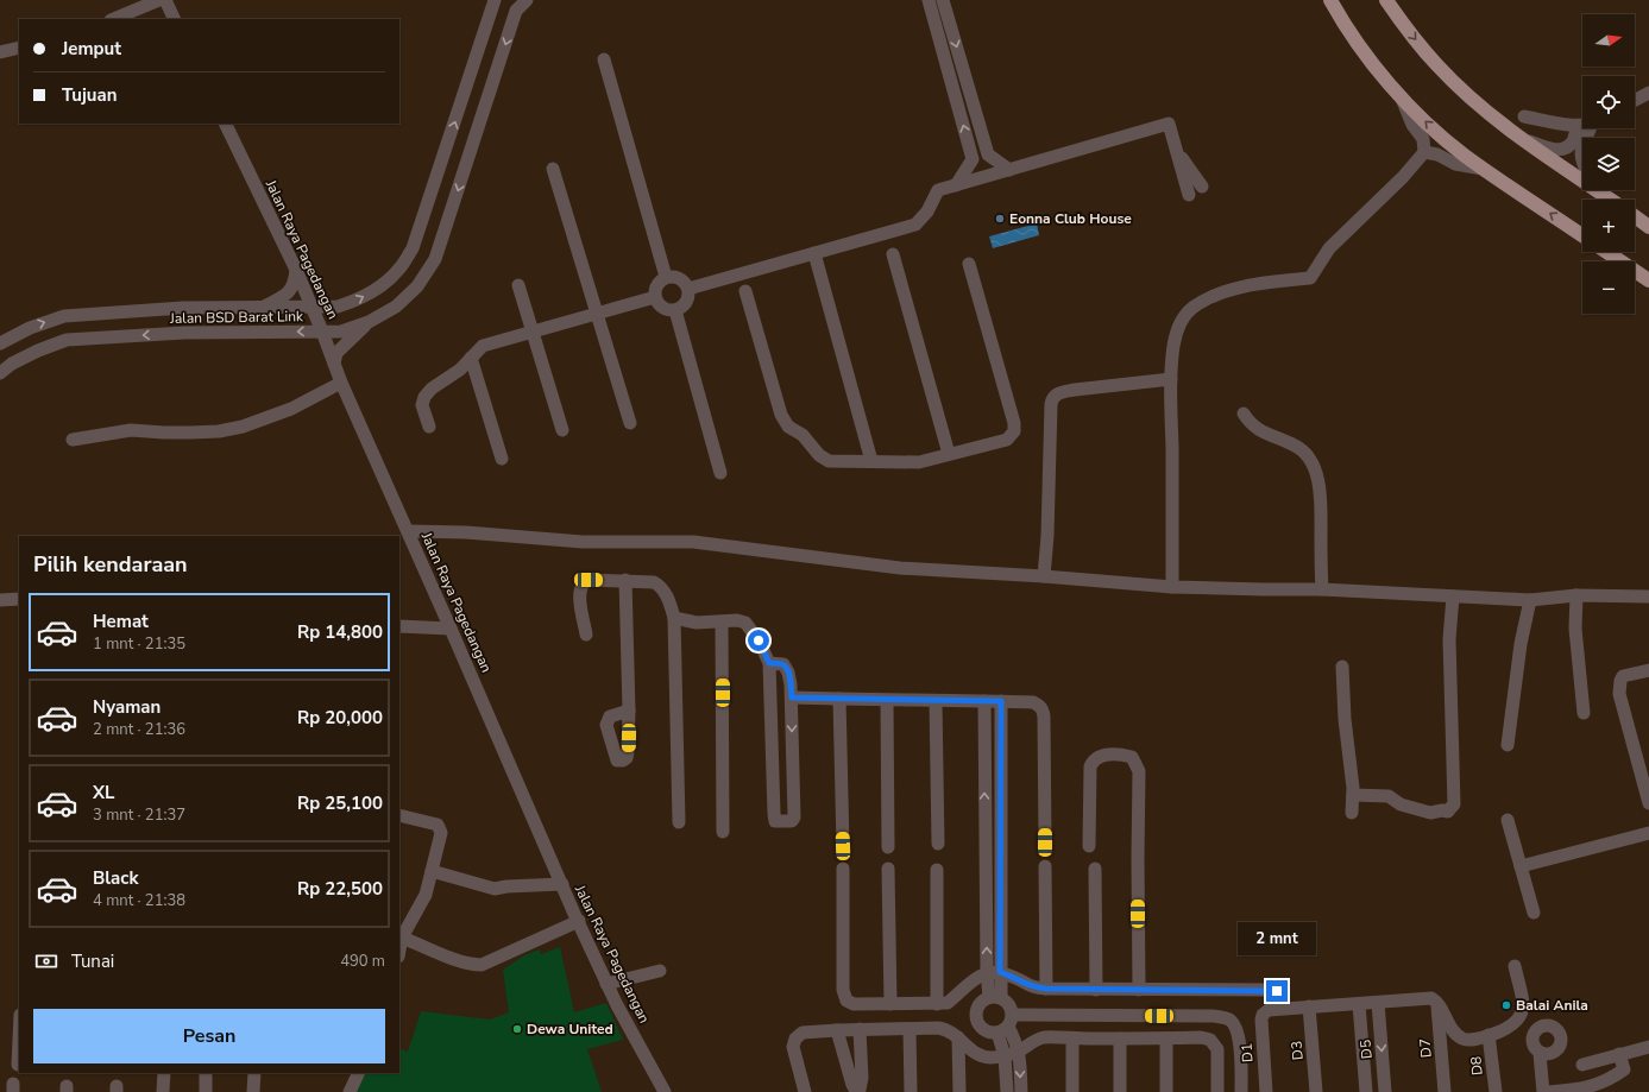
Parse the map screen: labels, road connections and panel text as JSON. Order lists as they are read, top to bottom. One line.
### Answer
{"streets":{"street":["Jalan Raya Pagedangan","Jalan BSD Barat Link","D7","D5","D3","D1","D8"]},"crossings":[["Jalan Raya Pagedangan","Jalan BSD Barat Link"],["D3","D1"]],"places":["Eonna Club House","Balai Anila","Dewa United"],"north":"right","page":{"map_buttons":["+","−"],"banner":["Jemput","Tujuan"],"heading":"Pilih kendaraan","list":[{"name":"Hemat","note":"1 mnt · 21:35","value":"Rp 14,800"},{"name":"Nyaman","note":"2 mnt · 21:36","value":"Rp 20,000"},{"name":"XL","note":"3 mnt · 21:37","value":"Rp 25,100"},{"name":"Black","note":"4 mnt · 21:38","value":"Rp 22,500"}],"bubble":"2 mnt","pay":["Tunai","490 m"],"buttons":"Pesan"}}
